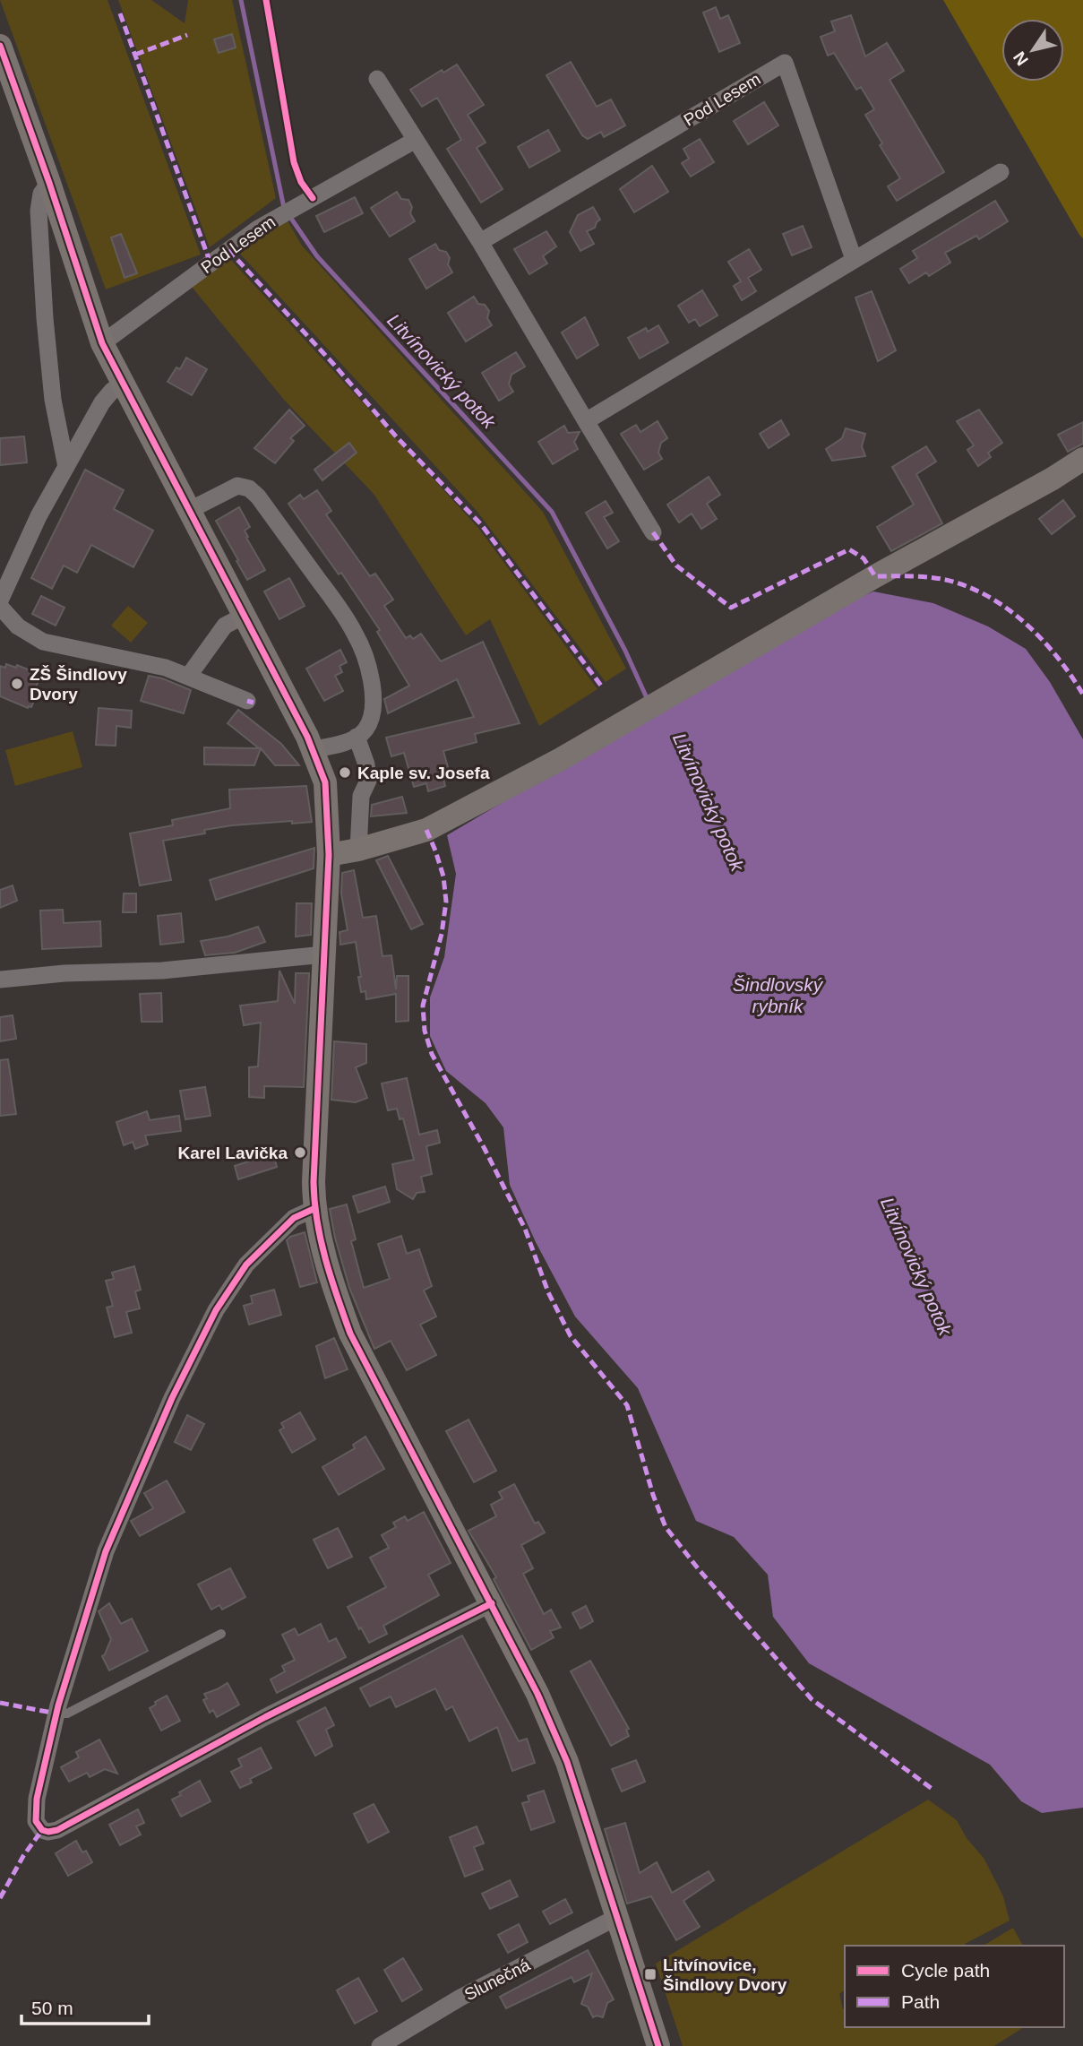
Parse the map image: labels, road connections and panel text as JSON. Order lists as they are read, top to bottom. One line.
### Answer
{"streets":{"street":["Pod Lesem","Slunečná"]},"water":["Litvínovický potok","Šindlovský rybník"],"places":{"other":["ZŠ Šindlovy Dvory","Kaple sv. Josefa","Karel Lavička"],"transit":["Litvínovice, Šindlovy Dvory"]},"legend":["Cycle path","Path"],"scale_bar":"50 m","north":"bottom left"}
